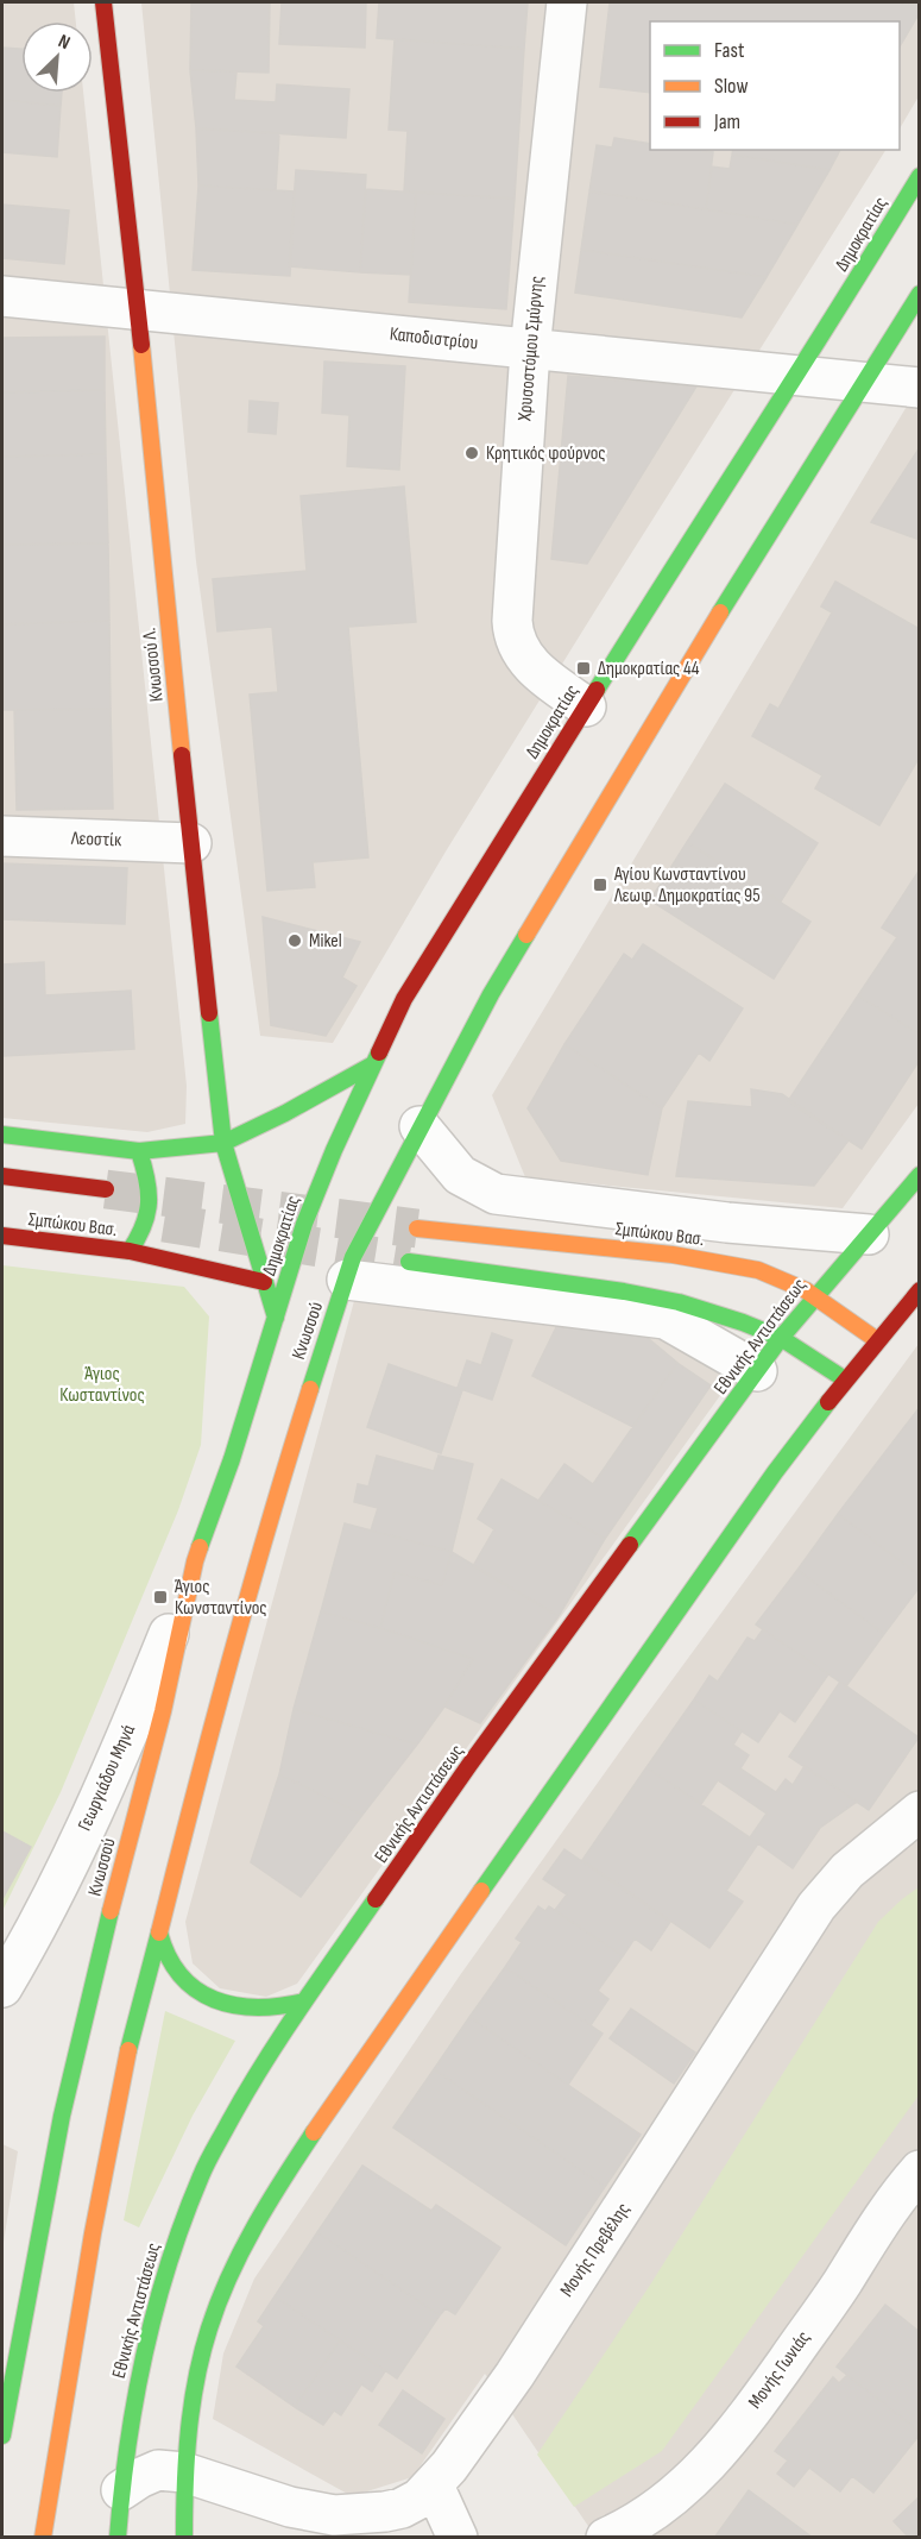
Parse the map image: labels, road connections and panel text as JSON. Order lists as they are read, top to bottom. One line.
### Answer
{"streets":{"main road":["Δημοκρατίας","Κνωσσού Λ.","Σμπώκου Βασ.","Κνωσσού","Εθνικής Αντιστάσεως"],"street":["Καποδιστρίου","Χρυσοστόμου Σμύρνης","Λεοστίκ","Γεωργιάδου Μηνά","Μονής Πρεβέλης","Μονής Γωνιάς"]},"crossings":[["Δημοκρατίας","Καποδιστρίου"],["Δημοκρατίας","Χρυσοστόμου Σμύρνης"],["Δημοκρατίας","Κνωσσού Λ."],["Δημοκρατίας","Κνωσσού"],["Καποδιστρίου","Χρυσοστόμου Σμύρνης"],["Καποδιστρίου","Κνωσσού Λ."],["Κνωσσού Λ.","Λεοστίκ"],["Κνωσσού Λ.","Σμπώκου Βασ."],["Κνωσσού Λ.","Κνωσσού"],["Σμπώκου Βασ.","Εθνικής Αντιστάσεως"],["Κνωσσού","Γεωργιάδου Μηνά"]],"parks":["Άγιος Κωσταντίνος"],"places":{"other":["Κρητικός φούρνος","Mikel"],"transit":["Δημοκρατίας 44","Αγίου Κωνσταντίνου Λεωφ. Δημοκρατίας 95","Άγιος Κωνσταντίνος"]},"legend":["Fast","Slow","Jam"],"north":"top right"}
